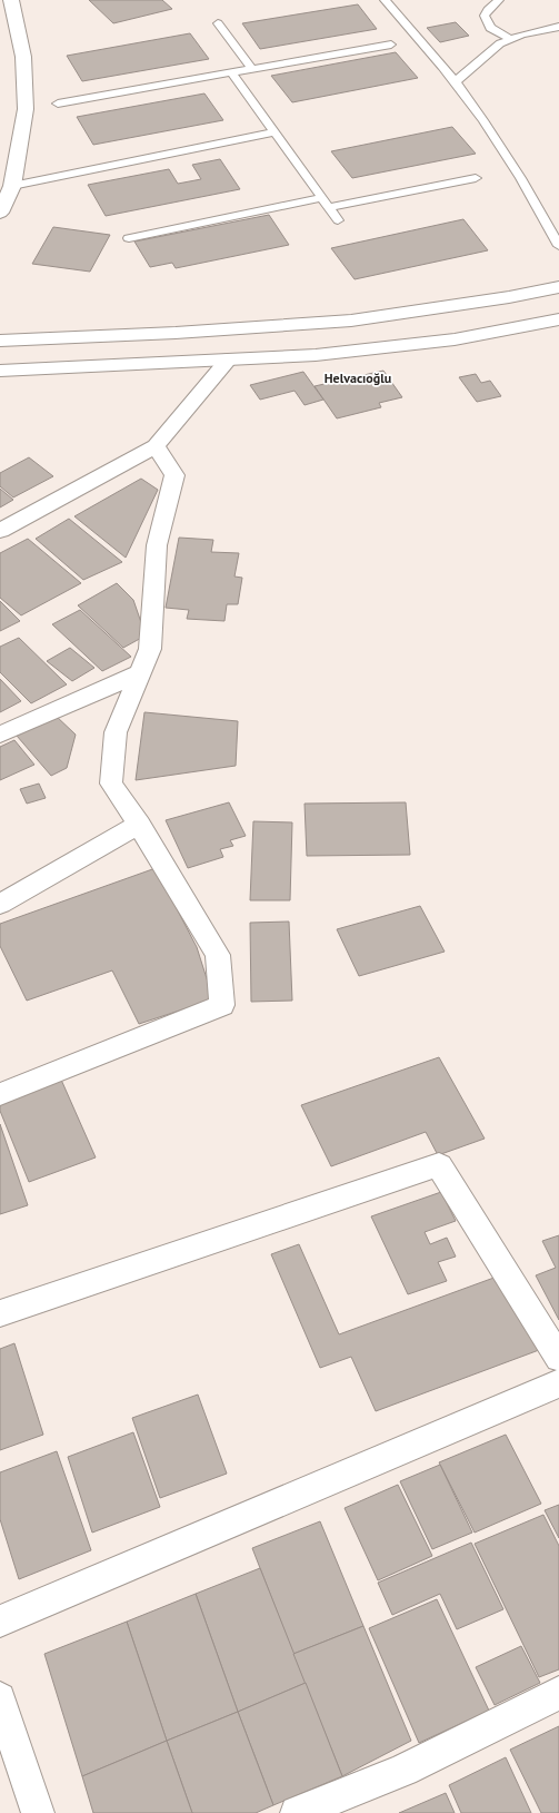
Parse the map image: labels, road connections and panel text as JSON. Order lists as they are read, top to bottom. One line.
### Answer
{"districts":["Helvacıoğlu"]}
